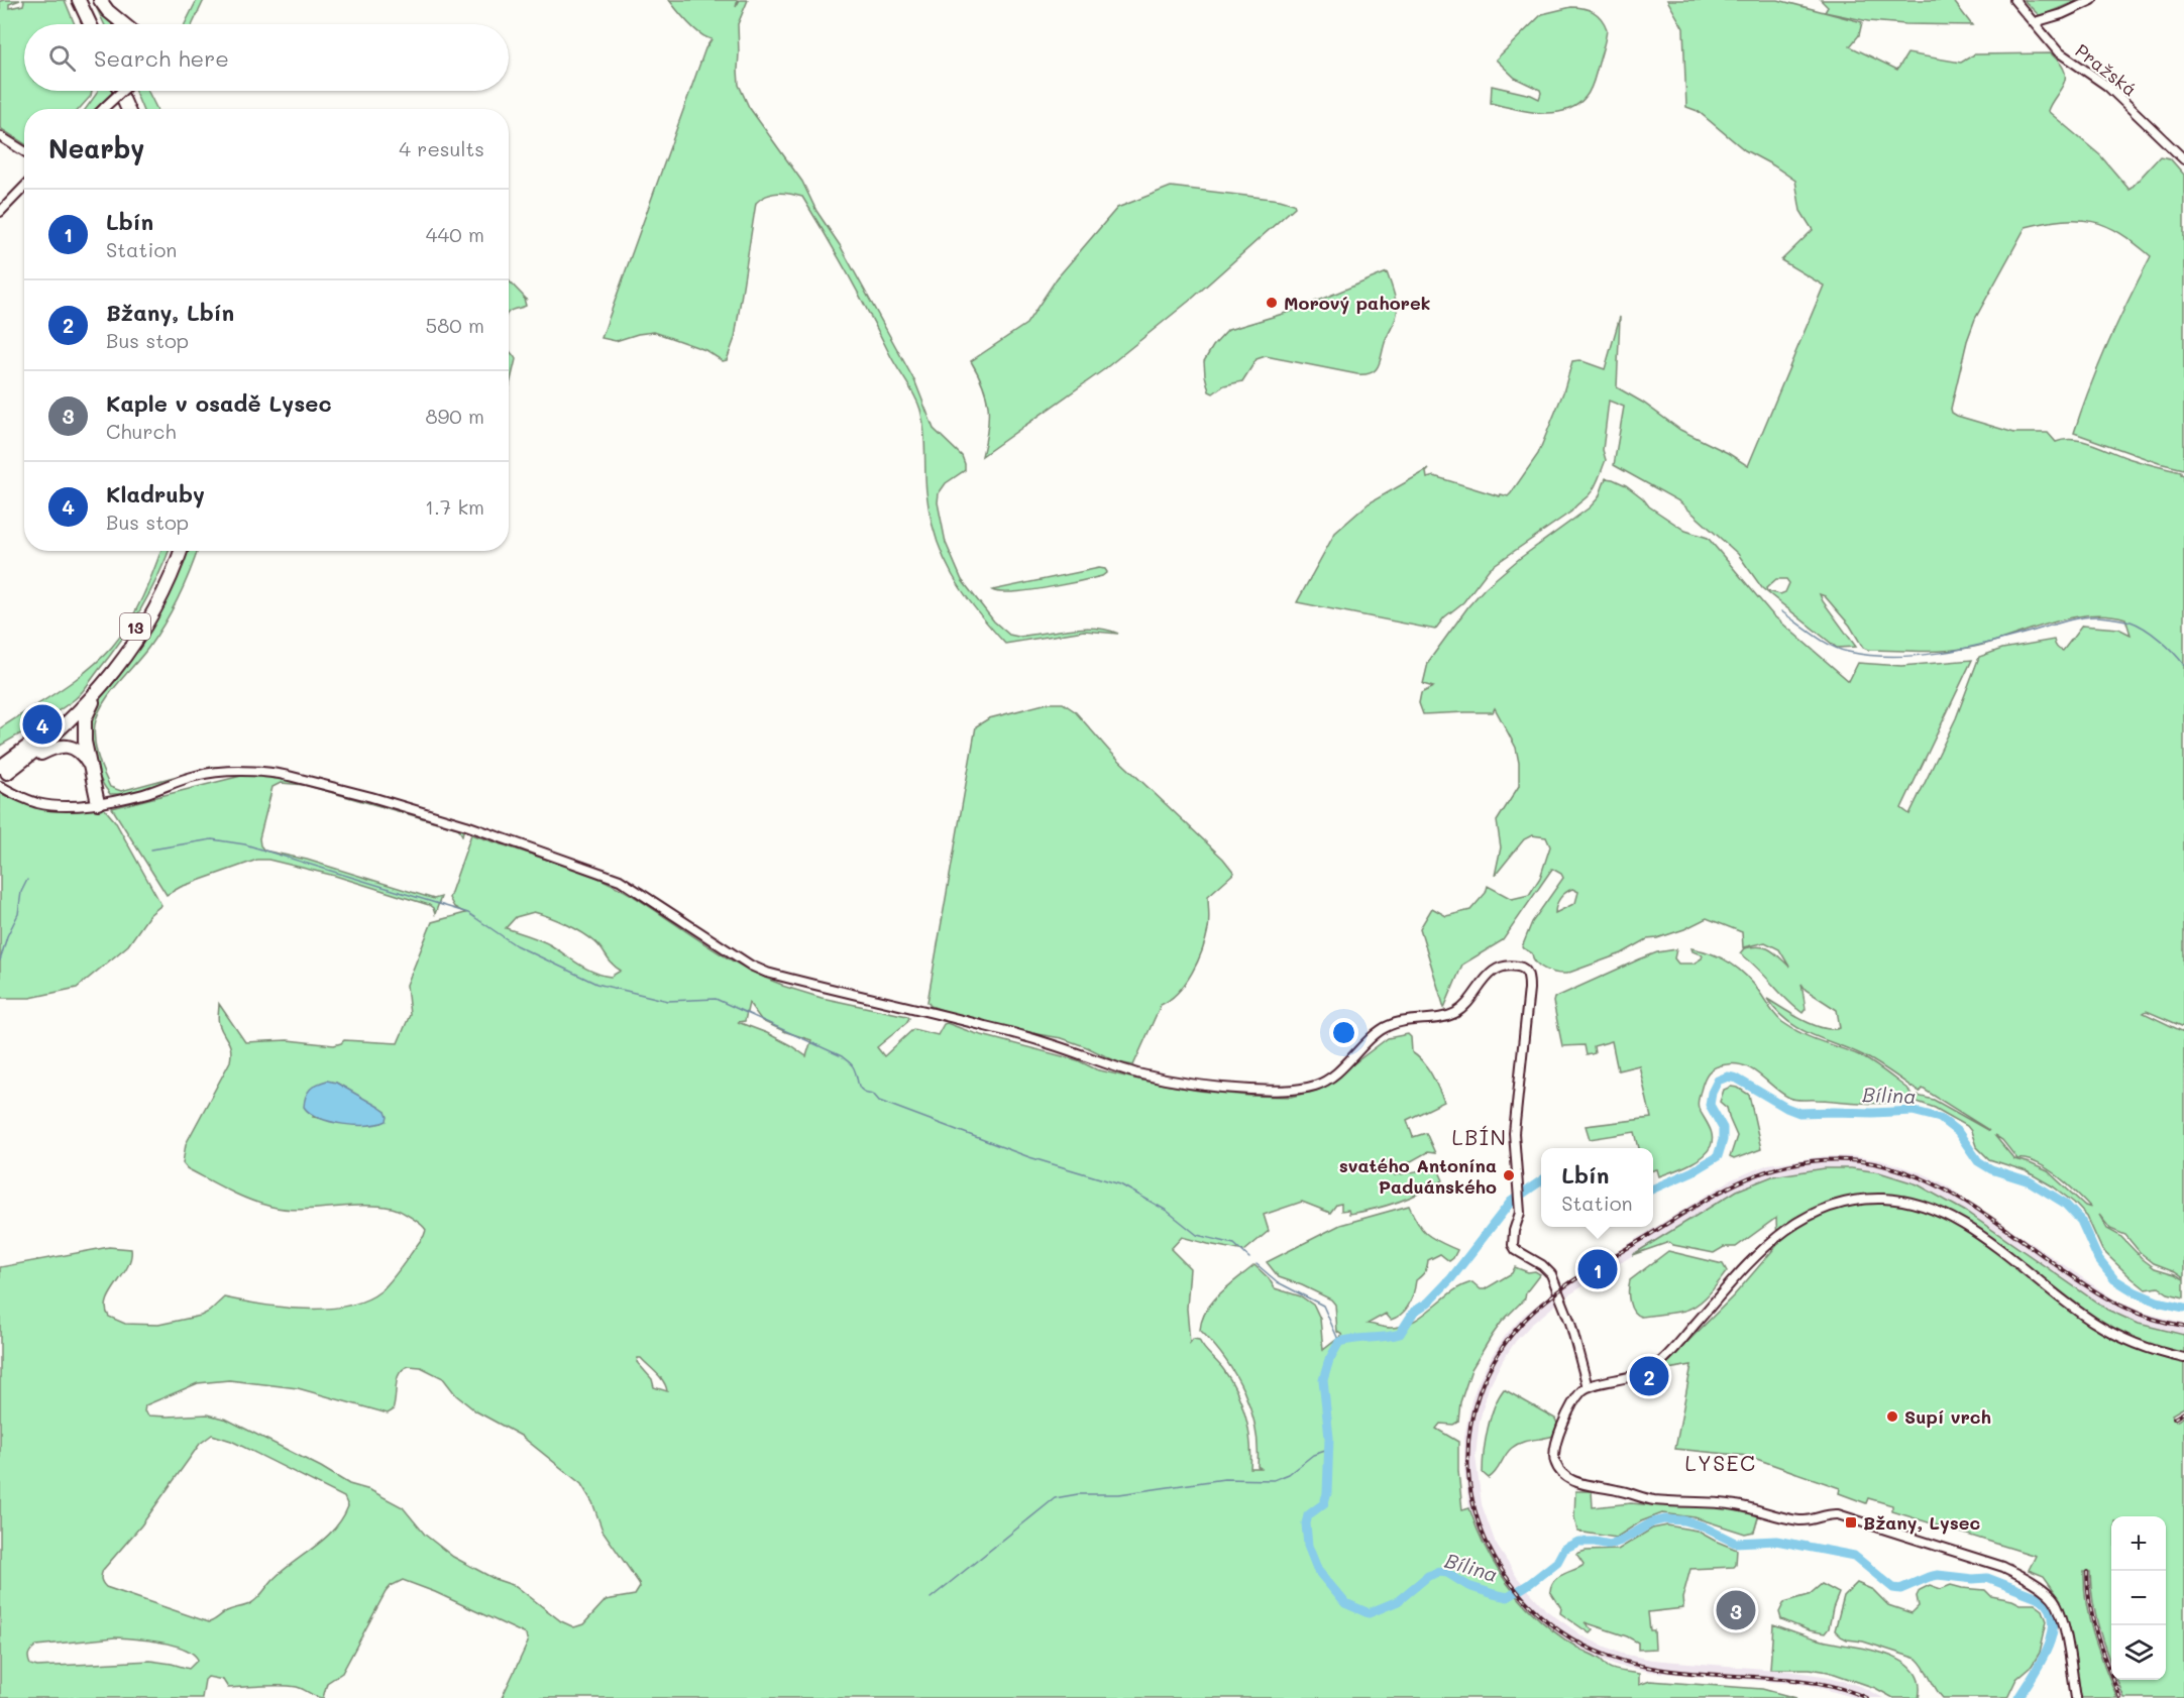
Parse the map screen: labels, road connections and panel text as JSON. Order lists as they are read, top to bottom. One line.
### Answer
{"streets":{"highway":["13"],"street":["Pražská"]},"districts":["LBÍN","LYSEC"],"water":["Bílina"],"places":{"other":["Morový pahorek","svatého Antonína Paduánského","Supí vrch"],"transit":["Bžany, Lysec"]},"page":{"search":"Search here","heading":["Nearby","4 results"],"list":[{"mark":"1","name":"Lbín","note":"Station","value":"440 m"},{"mark":"2","name":"Bžany, Lbín","note":"Bus stop","value":"580 m"},{"mark":"3","name":"Kaple v osadě Lysec","note":"Church","value":"890 m"},{"mark":"4","name":"Kladruby","note":"Bus stop","value":"1.7 km"}],"pins":["4","1","2","3"],"popup":["Lbín","Station"],"map_buttons":["+","−"]}}
